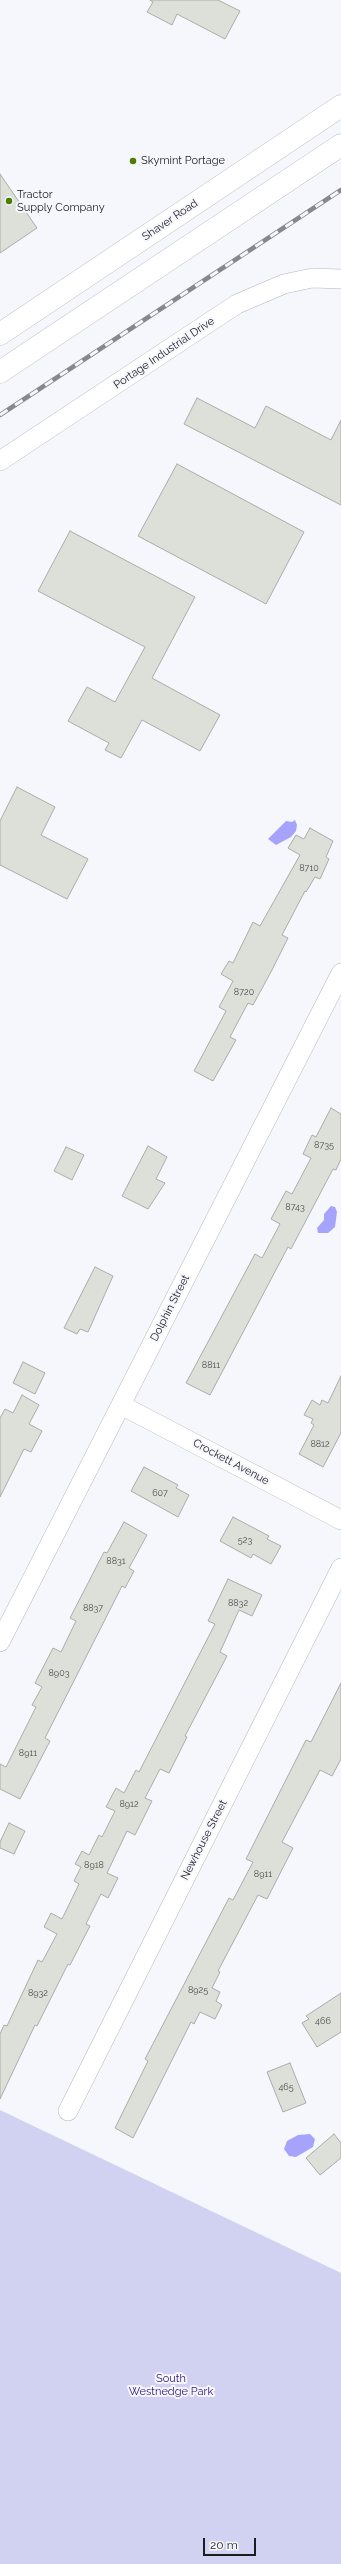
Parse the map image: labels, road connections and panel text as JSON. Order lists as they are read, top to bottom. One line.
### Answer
{"streets":{"main road":["Shaver Road"],"street":["Portage Industrial Drive","Dolphin Street","Crockett Avenue","Newhouse Street"]},"crossings":[["Dolphin Street","Crockett Avenue"]],"parks":["South Westnedge Park"],"places":["Skymint Portage","Tractor Supply Company"],"house_numbers":["8710","8720","8735","8743","8811","8812","607","523","8831","8832","8837","8903","8911","8912","8918","8911","8925","8932","466","465"],"scale_bar":"20 m"}
